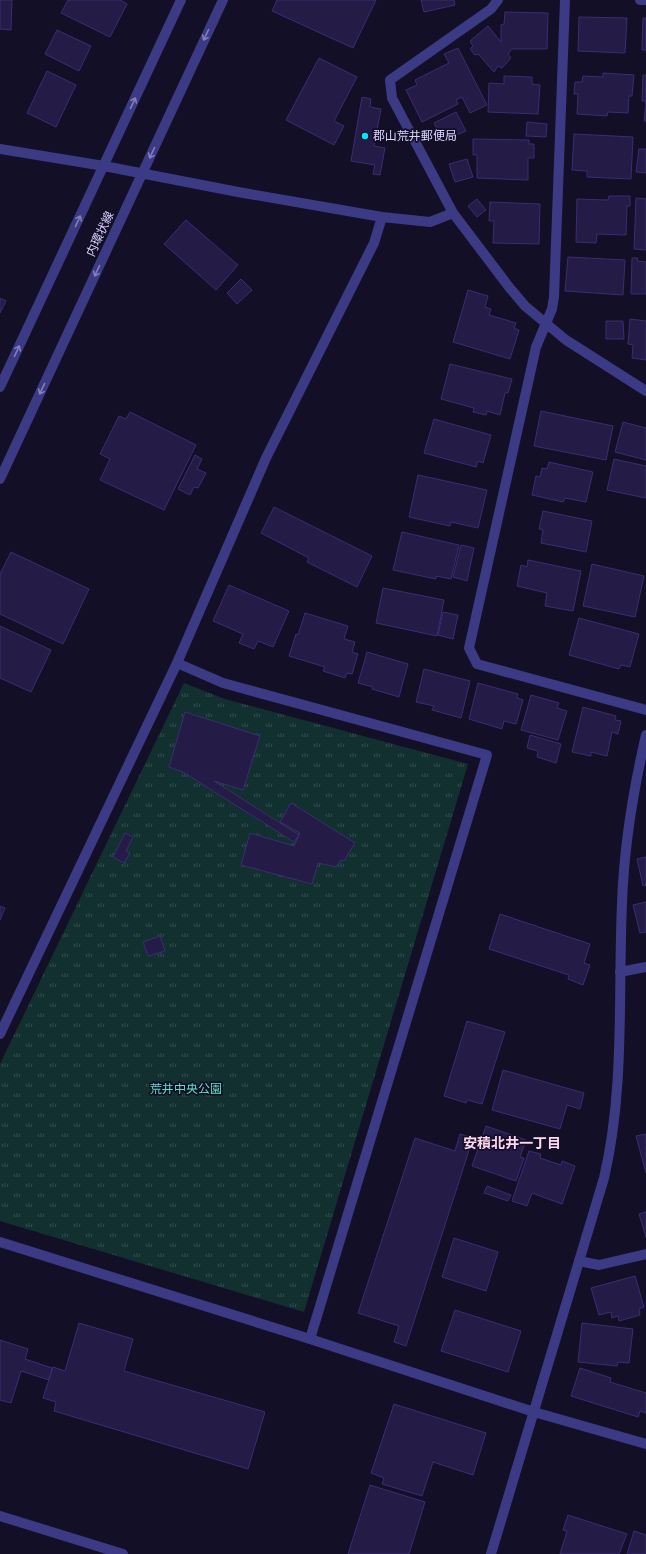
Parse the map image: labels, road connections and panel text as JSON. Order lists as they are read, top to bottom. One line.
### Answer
{"streets":{"street":["内環状線"]},"districts":["安積北井一丁目"],"parks":["荒井中央公園"],"places":["郡山荒井郵便局"]}
